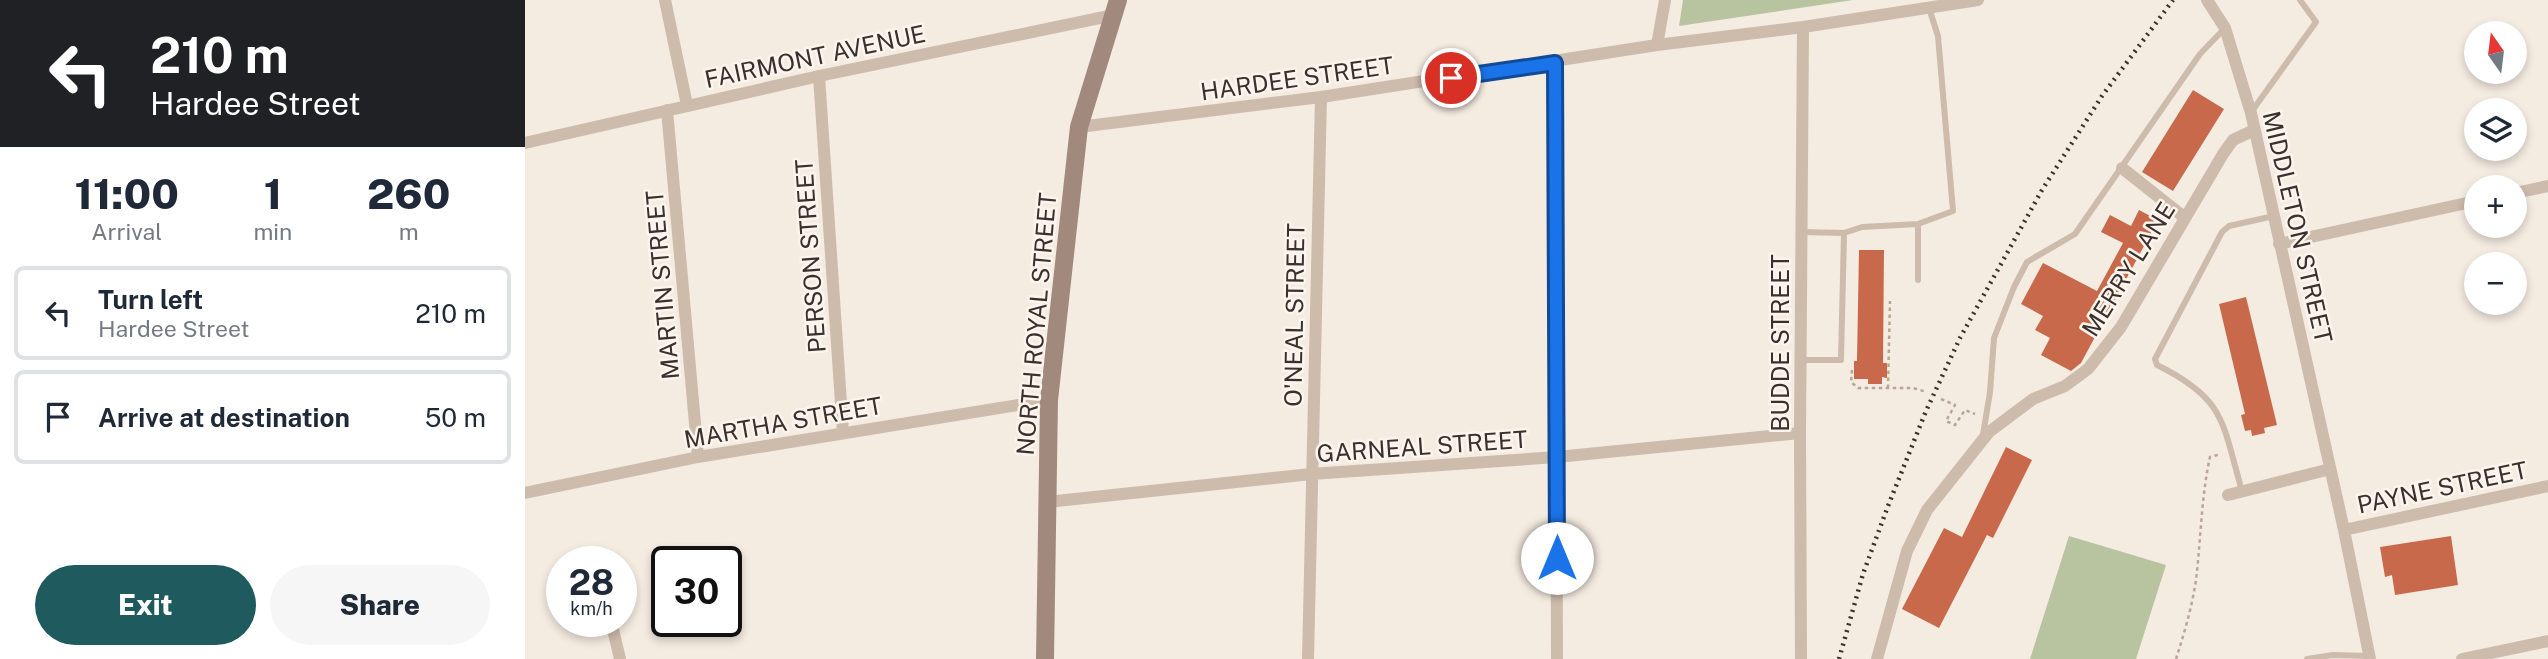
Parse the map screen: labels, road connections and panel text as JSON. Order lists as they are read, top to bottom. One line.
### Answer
{"streets":{"main road":["NORTH ROYAL STREET"],"street":["FAIRMONT AVENUE","HARDEE STREET","MIDDLETON STREET","PERSON STREET","MERRY LANE","MARTIN STREET","O'NEAL STREET","BUDDE STREET","MARTHA STREET","GARNEAL STREET","PAYNE STREET"]},"crossings":[["FAIRMONT AVENUE","PERSON STREET"],["FAIRMONT AVENUE","MARTIN STREET"],["FAIRMONT AVENUE","NORTH ROYAL STREET"],["HARDEE STREET","O'NEAL STREET"],["HARDEE STREET","NORTH ROYAL STREET"],["HARDEE STREET","BUDDE STREET"],["MIDDLETON STREET","MERRY LANE"],["MIDDLETON STREET","PAYNE STREET"],["PERSON STREET","MARTHA STREET"],["MARTIN STREET","MARTHA STREET"],["O'NEAL STREET","GARNEAL STREET"],["NORTH ROYAL STREET","MARTHA STREET"],["NORTH ROYAL STREET","GARNEAL STREET"],["BUDDE STREET","GARNEAL STREET"]],"north":"top","page":{"turn":["210 m","Hardee Street"],"map_buttons":["+","−"],"eta":["11:00","Arrival","1","min","260","m"],"list":[{"name":"Turn left","note":"Hardee Street","value":"210 m"},{"name":"Arrive at destination","value":"50 m"}],"speed":"28 km/h","limit":"30","buttons":["Exit","Share"]}}
